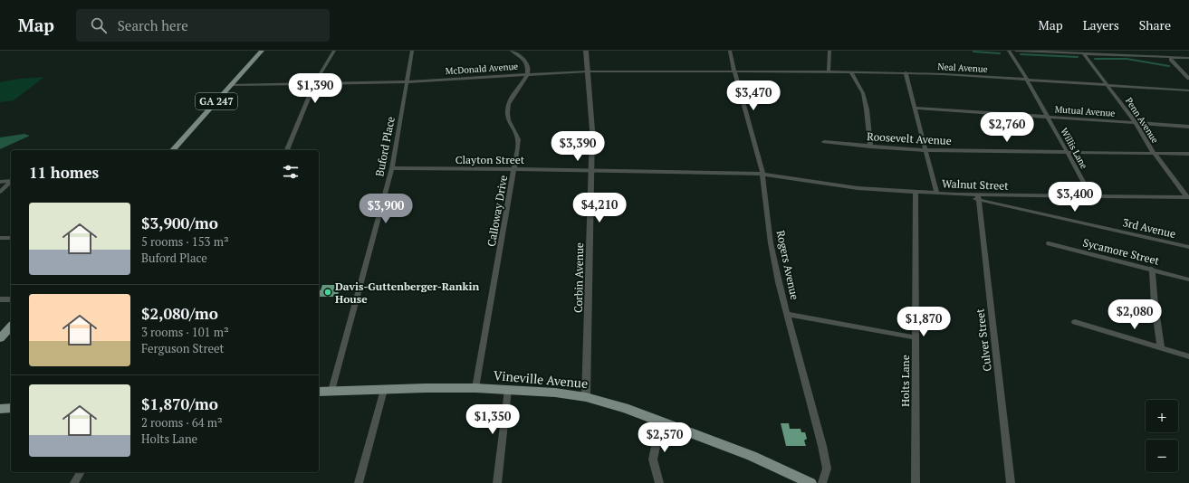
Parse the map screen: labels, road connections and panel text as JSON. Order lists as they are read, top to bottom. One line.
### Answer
{"streets":{"main road":["GA 247","Vineville Avenue"],"street":["Neal Avenue","McDonald Avenue","Mutual Avenue","Penn Avenue","Roosevelt Avenue","Buford Place","Willis Lane","Clayton Street","Walnut Street","Calloway Drive","3rd Avenue","Sycamore Street","Rogers Avenue","Corbin Avenue","Culver Street","Holts Lane"]},"crossings":[["Neal Avenue","McDonald Avenue"],["Neal Avenue","Penn Avenue"],["Neal Avenue","Willis Lane"],["Neal Avenue","Rogers Avenue"],["McDonald Avenue","GA 247"],["McDonald Avenue","Buford Place"],["McDonald Avenue","Calloway Drive"],["McDonald Avenue","Rogers Avenue"],["McDonald Avenue","Corbin Avenue"],["Mutual Avenue","Penn Avenue"],["Mutual Avenue","Willis Lane"],["Penn Avenue","Roosevelt Avenue"],["Penn Avenue","Walnut Street"],["Roosevelt Avenue","Willis Lane"],["Buford Place","Clayton Street"],["Buford Place","Vineville Avenue"],["Willis Lane","Walnut Street"],["Clayton Street","Walnut Street"],["Clayton Street","Calloway Drive"],["Clayton Street","Rogers Avenue"],["Clayton Street","Corbin Avenue"],["Walnut Street","3rd Avenue"],["Walnut Street","Rogers Avenue"],["Walnut Street","Culver Street"],["Walnut Street","Holts Lane"],["Calloway Drive","Vineville Avenue"],["3rd Avenue","Culver Street"],["Corbin Avenue","Vineville Avenue"]],"places":["Davis-Guttenberger-Rankin House"],"page":{"header":"Map","search":"Search here","nav":["Map","Layers","Share"],"price":["$1,390","$3,470","$2,760","$3,390","$3,400","$4,210","$3,900","$2,080","$1,870","$1,350","$2,570"],"heading":"11 homes","list":[{"name":"$3,900/mo","note":"5 rooms · 153 m² · Buford Place"},{"name":"$2,080/mo","note":"3 rooms · 101 m² · Ferguson Street"},{"name":"$1,870/mo","note":"2 rooms · 64 m² · Holts Lane"}],"map_buttons":["+","−"]}}
